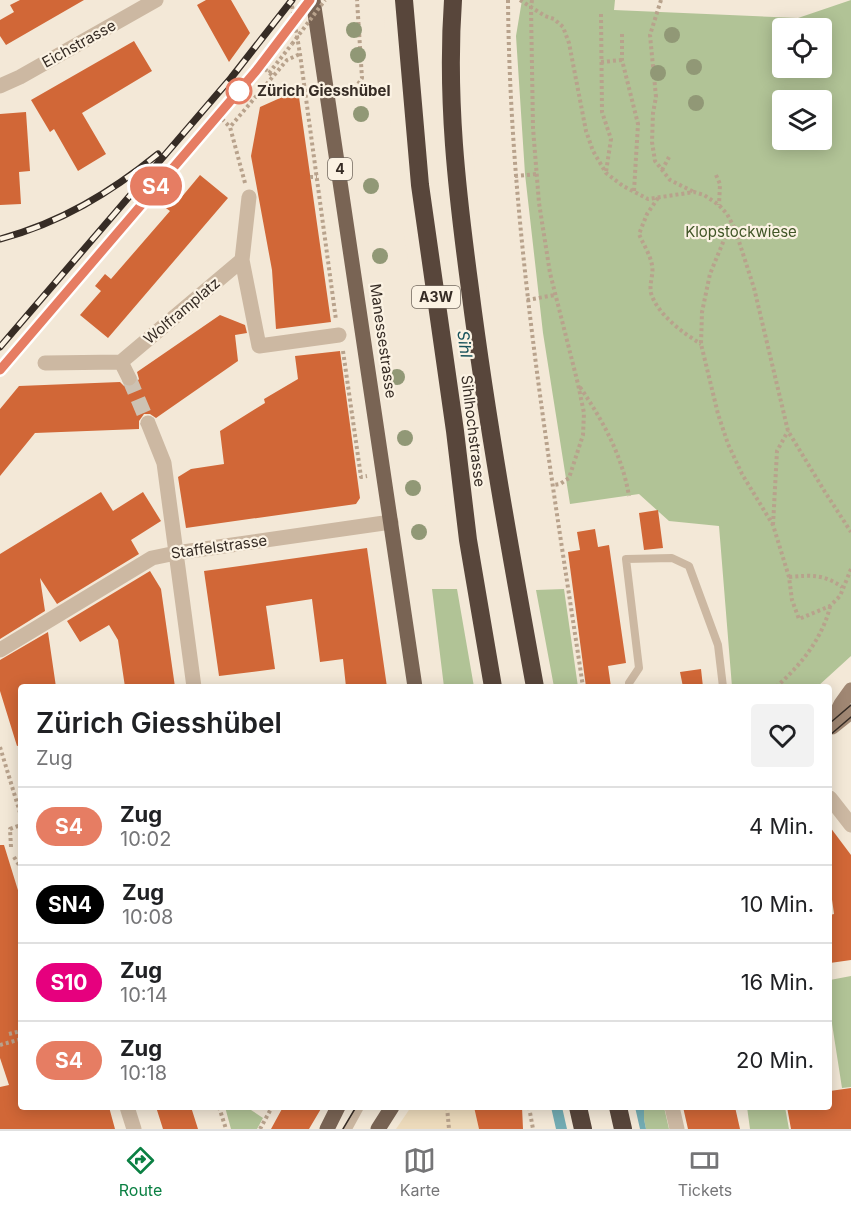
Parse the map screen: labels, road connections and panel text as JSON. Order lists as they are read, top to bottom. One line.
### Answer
{"streets":{"highway":["A3W","Sihlhochstrasse"],"main road":["4","Manessestrasse"],"street":["Eichstrasse","Wolframplatz","Staffelstrasse"]},"crossings":[["Manessestrasse","Staffelstrasse"]],"water":["Sihl"],"parks":["Klopstockwiese"],"places":["Zürich Giesshübel"],"page":{"on_map":"S4","heading":["Zürich Giesshübel","Zug"],"list":[{"mark":"S4","name":"Zug","note":"10:02","value":"4 Min."},{"mark":"SN4","name":"Zug","note":"10:08","value":"10 Min."},{"mark":"S10","name":"Zug","note":"10:14","value":"16 Min."},{"mark":"S4","name":"Zug","note":"10:18","value":"20 Min."}],"tabs":["Route","Karte","Tickets"]}}
